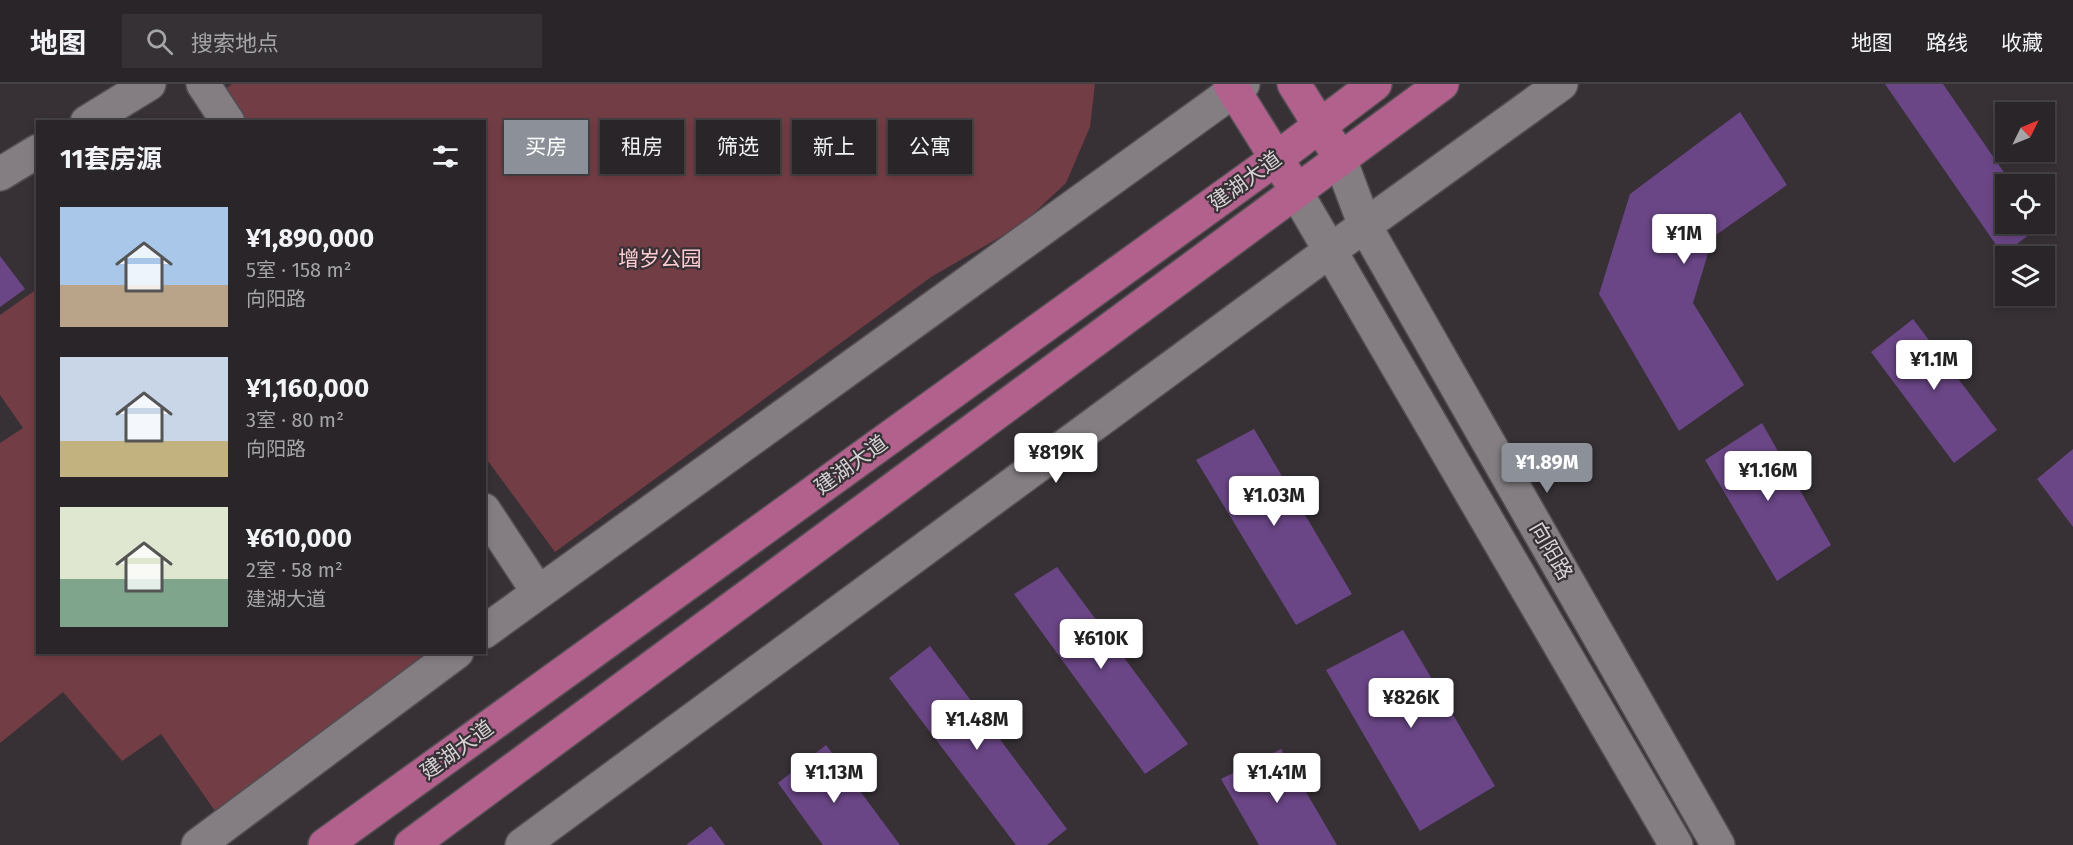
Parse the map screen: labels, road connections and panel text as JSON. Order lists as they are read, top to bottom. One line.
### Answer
{"streets":{"main road":["建湖大道"],"street":["向阳路"]},"crossings":[["建湖大道","向阳路"]],"parks":["增岁公园"],"north":"top right","page":{"header":"地图","search":"搜索地点","nav":["地图","路线","收藏"],"chip":["买房","租房","筛选","新上","公寓"],"heading":"11套房源","list":[{"name":"¥1,890,000","note":"5室 · 158 m² · 向阳路"},{"name":"¥1,160,000","note":"3室 · 80 m² · 向阳路"},{"name":"¥610,000","note":"2室 · 58 m² · 建湖大道"}],"price":["¥1M","¥1.1M","¥819K","¥1.89M","¥1.16M","¥1.03M","¥610K","¥826K","¥1.48M","¥1.13M","¥1.41M"]}}
